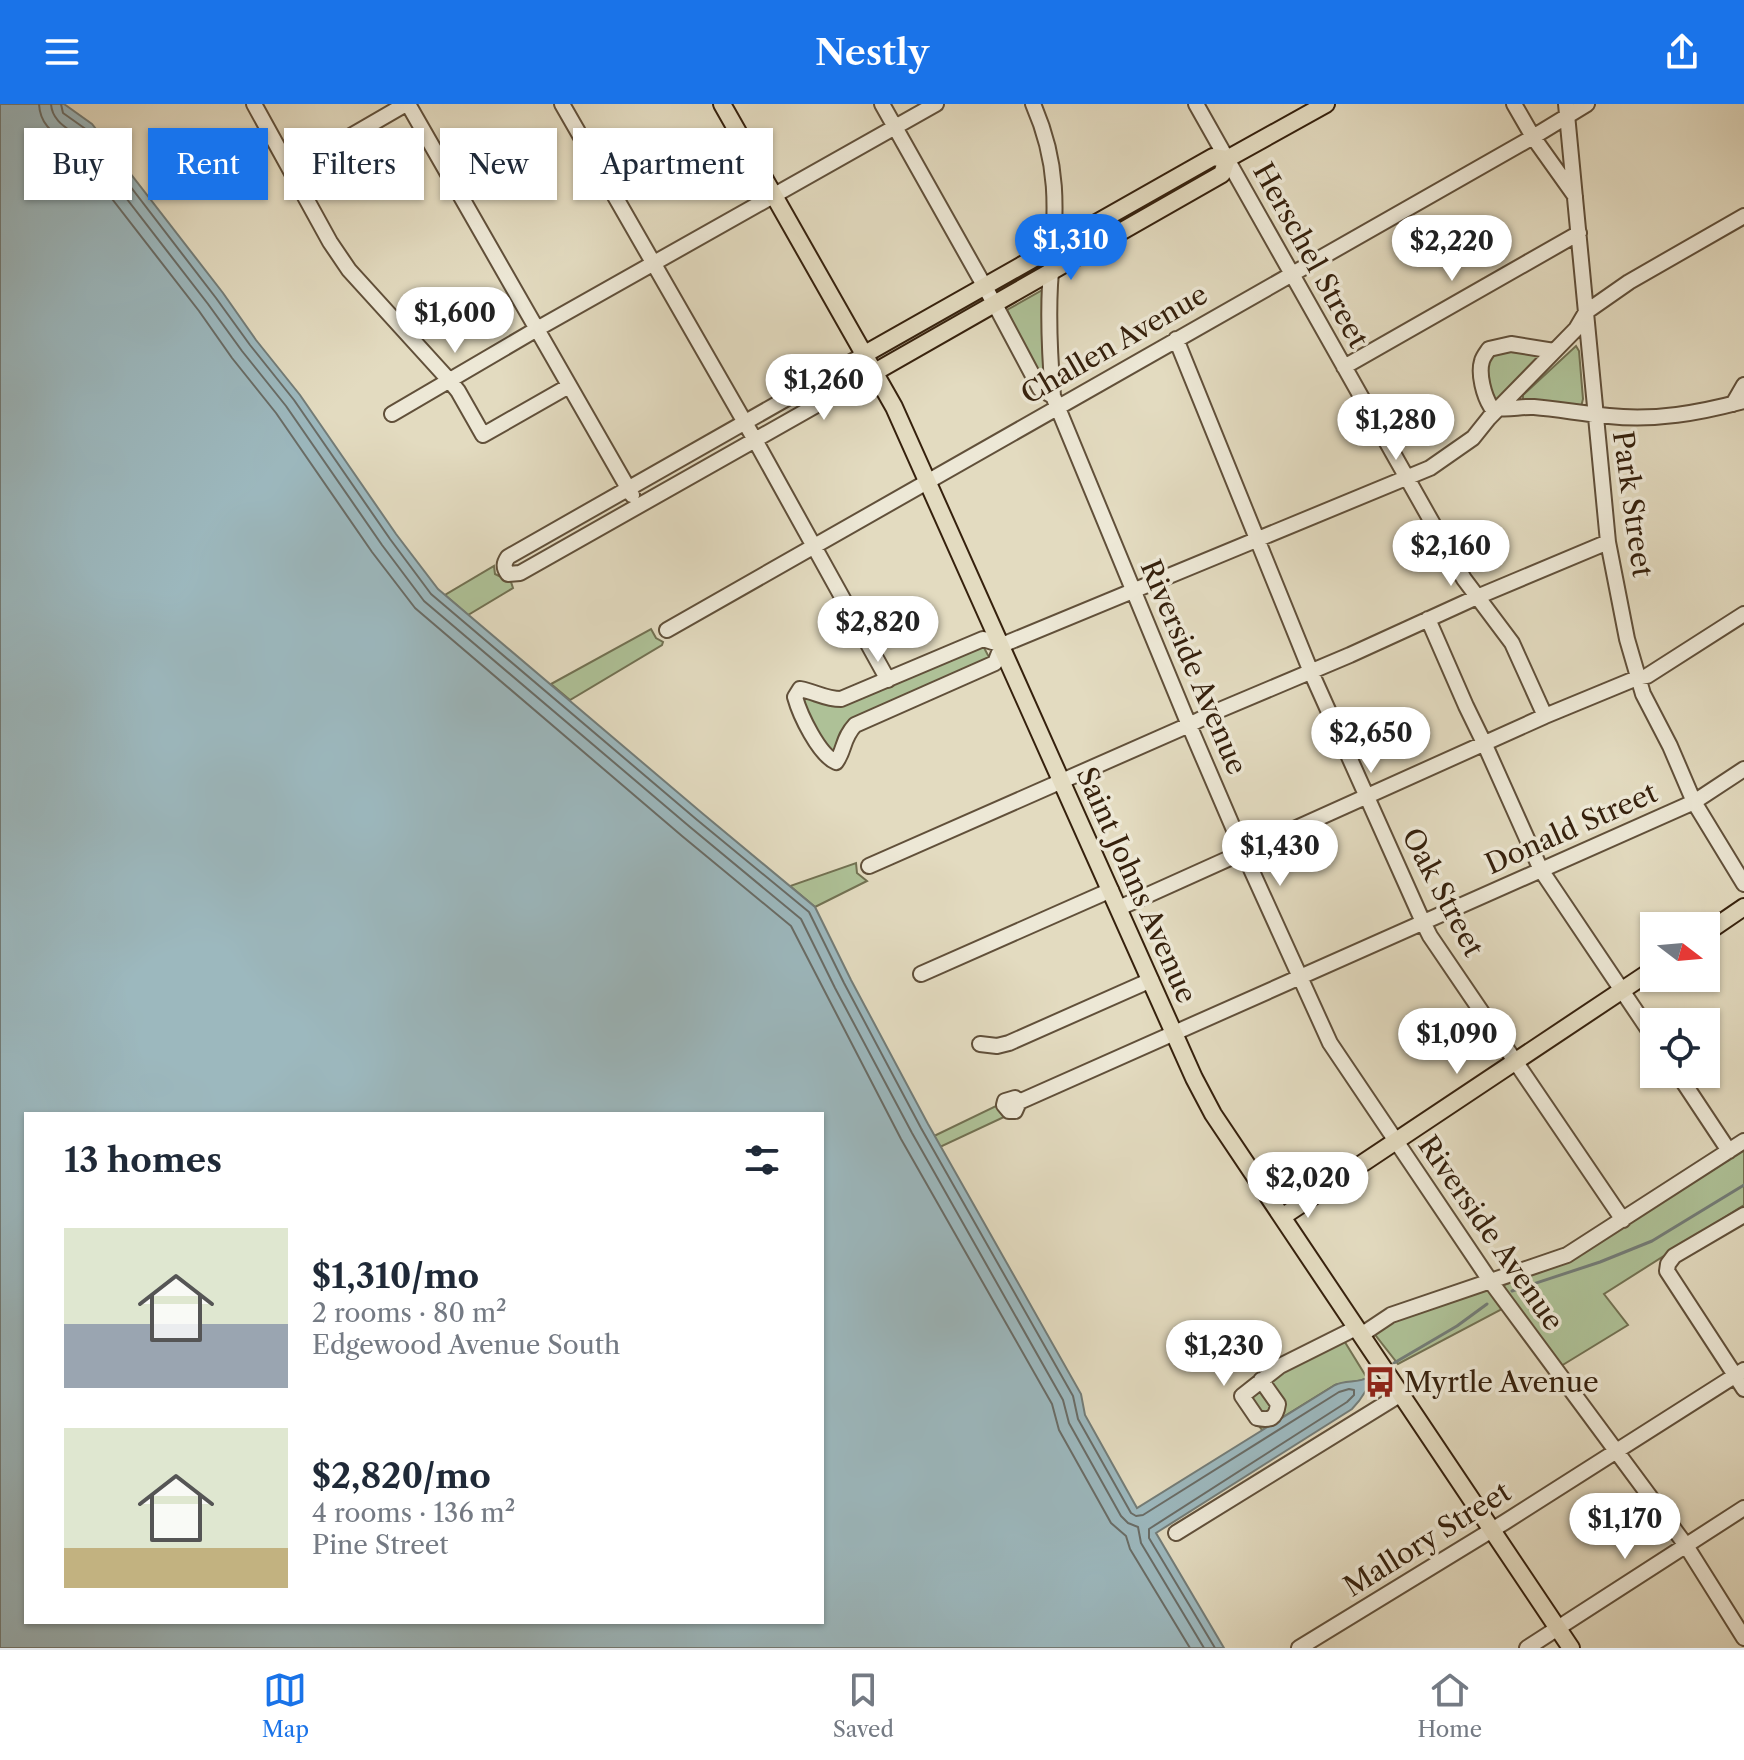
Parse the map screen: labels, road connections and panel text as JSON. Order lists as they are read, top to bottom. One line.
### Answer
{"streets":{"main road":["Saint Johns Avenue"],"street":["Herschel Street","Challen Avenue","Park Street","Riverside Avenue","Donald Street","Oak Street","Mallory Street"]},"crossings":[["Herschel Street","Challen Avenue"],["Challen Avenue","Park Street"],["Challen Avenue","Riverside Avenue"],["Challen Avenue","Saint Johns Avenue"],["Challen Avenue","Oak Street"],["Park Street","Donald Street"],["Riverside Avenue","Donald Street"],["Riverside Avenue","Mallory Street"],["Donald Street","Saint Johns Avenue"],["Donald Street","Oak Street"],["Saint Johns Avenue","Mallory Street"]],"places":{"bus stop":["Myrtle Avenue"]},"north":"right","page":{"header":"Nestly","chip":["Buy","Rent","Filters","New","Apartment"],"price":["$1,310","$2,220","$1,600","$1,260","$1,280","$2,160","$2,820","$2,650","$1,430","$1,090","$2,020","$1,230","$1,170"],"heading":"13 homes","list":[{"name":"$1,310/mo","note":"2 rooms · 80 m² · Edgewood Avenue South"},{"name":"$2,820/mo","note":"4 rooms · 136 m² · Pine Street"}],"tabs":["Map","Saved","Home"]}}
